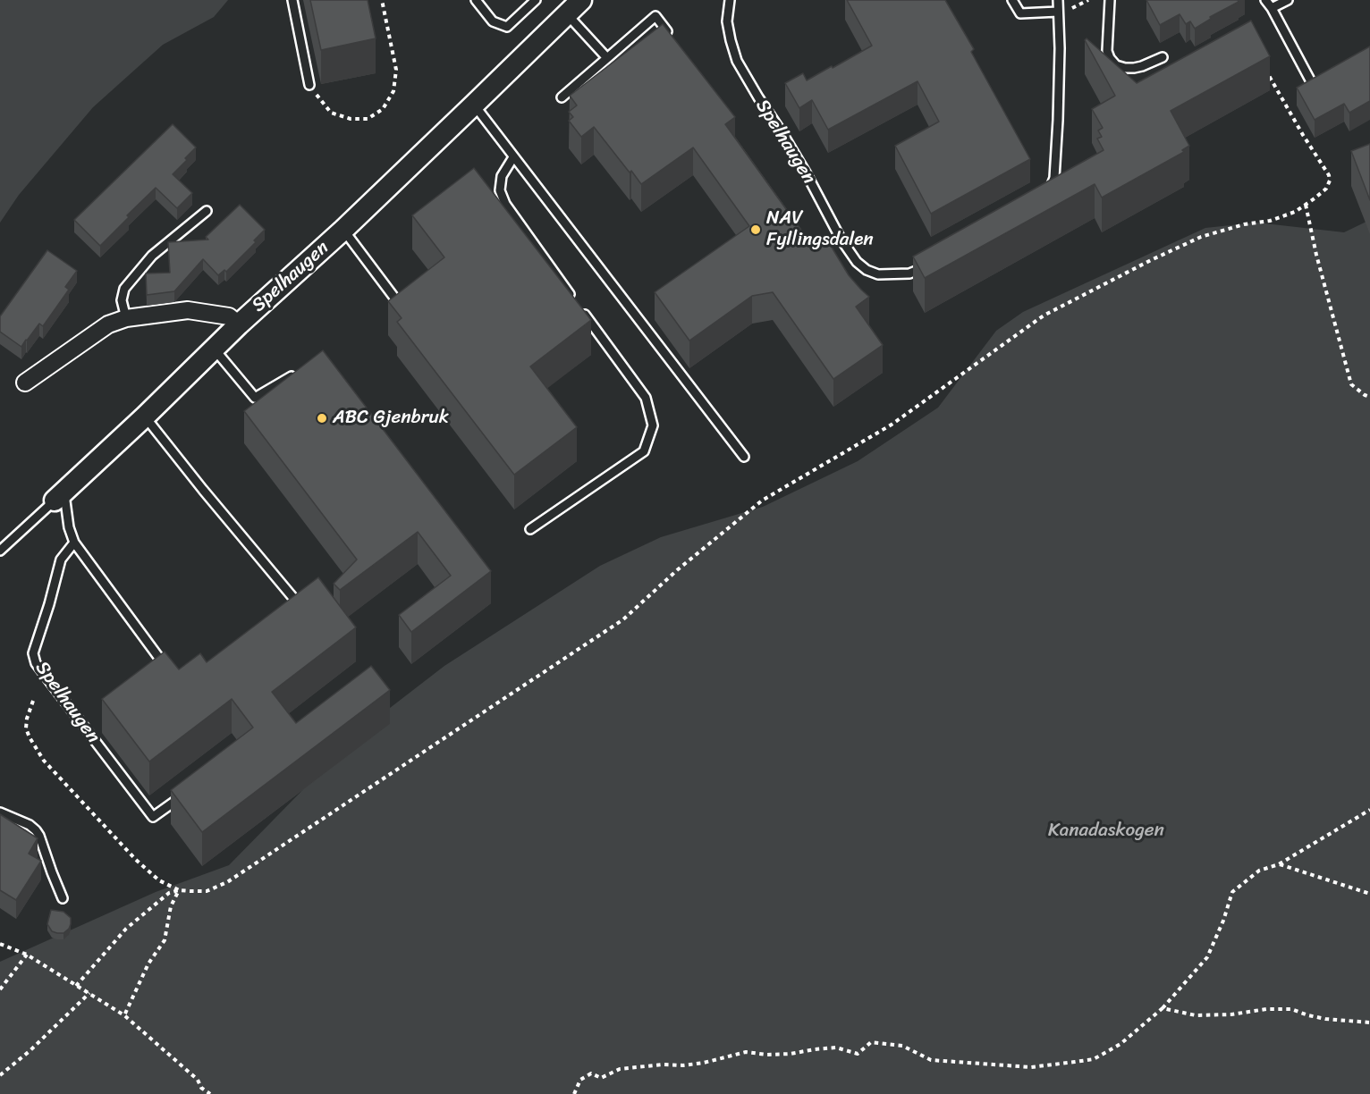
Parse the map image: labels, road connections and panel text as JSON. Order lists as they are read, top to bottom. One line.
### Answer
{"streets":{"street":["Spelhaugen"]},"parks":["Kanadaskogen"],"places":["NAV Fyllingsdalen","ABC Gjenbruk"]}
